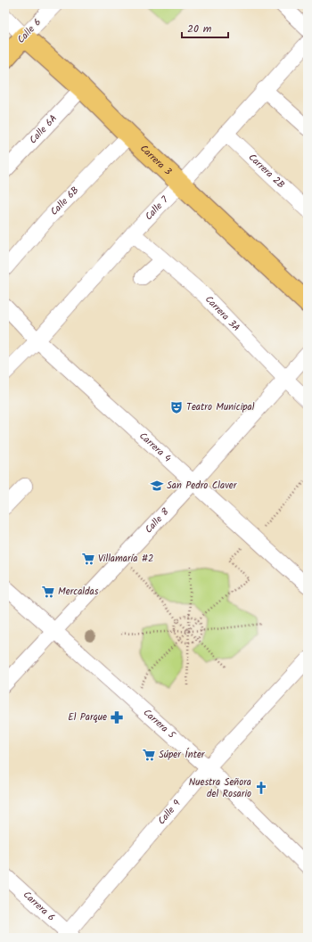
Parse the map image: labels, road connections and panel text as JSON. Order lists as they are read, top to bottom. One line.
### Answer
{"streets":{"main road":["Calle 6","Carrera 3"],"street":["Calle 6A","Carrera 2B","Calle 6B","Calle 7","Carrera 3A","Carrera 4","Calle 8","Carrera 5","Calle 9","Carrera 6"]},"crossings":[["Calle 6","Carrera 3"],["Calle 6A","Carrera 3"],["Carrera 3","Calle 6B"],["Carrera 3","Calle 7"],["Carrera 2B","Calle 7"],["Calle 7","Carrera 3A"],["Calle 7","Carrera 4"],["Carrera 3A","Calle 8"],["Carrera 4","Calle 8"],["Calle 8","Carrera 5"],["Carrera 5","Calle 9"],["Calle 9","Carrera 6"]],"places":{"theatre":["Teatro Municipal"],"school or university":["San Pedro Claver"],"supermarket":["Villamaría #2","Mercaldas","Súper Ínter"],"pharmacy":["El Parque"],"church":["Nuestra Señora del Rosario"]},"scale_bar":"20 m"}
